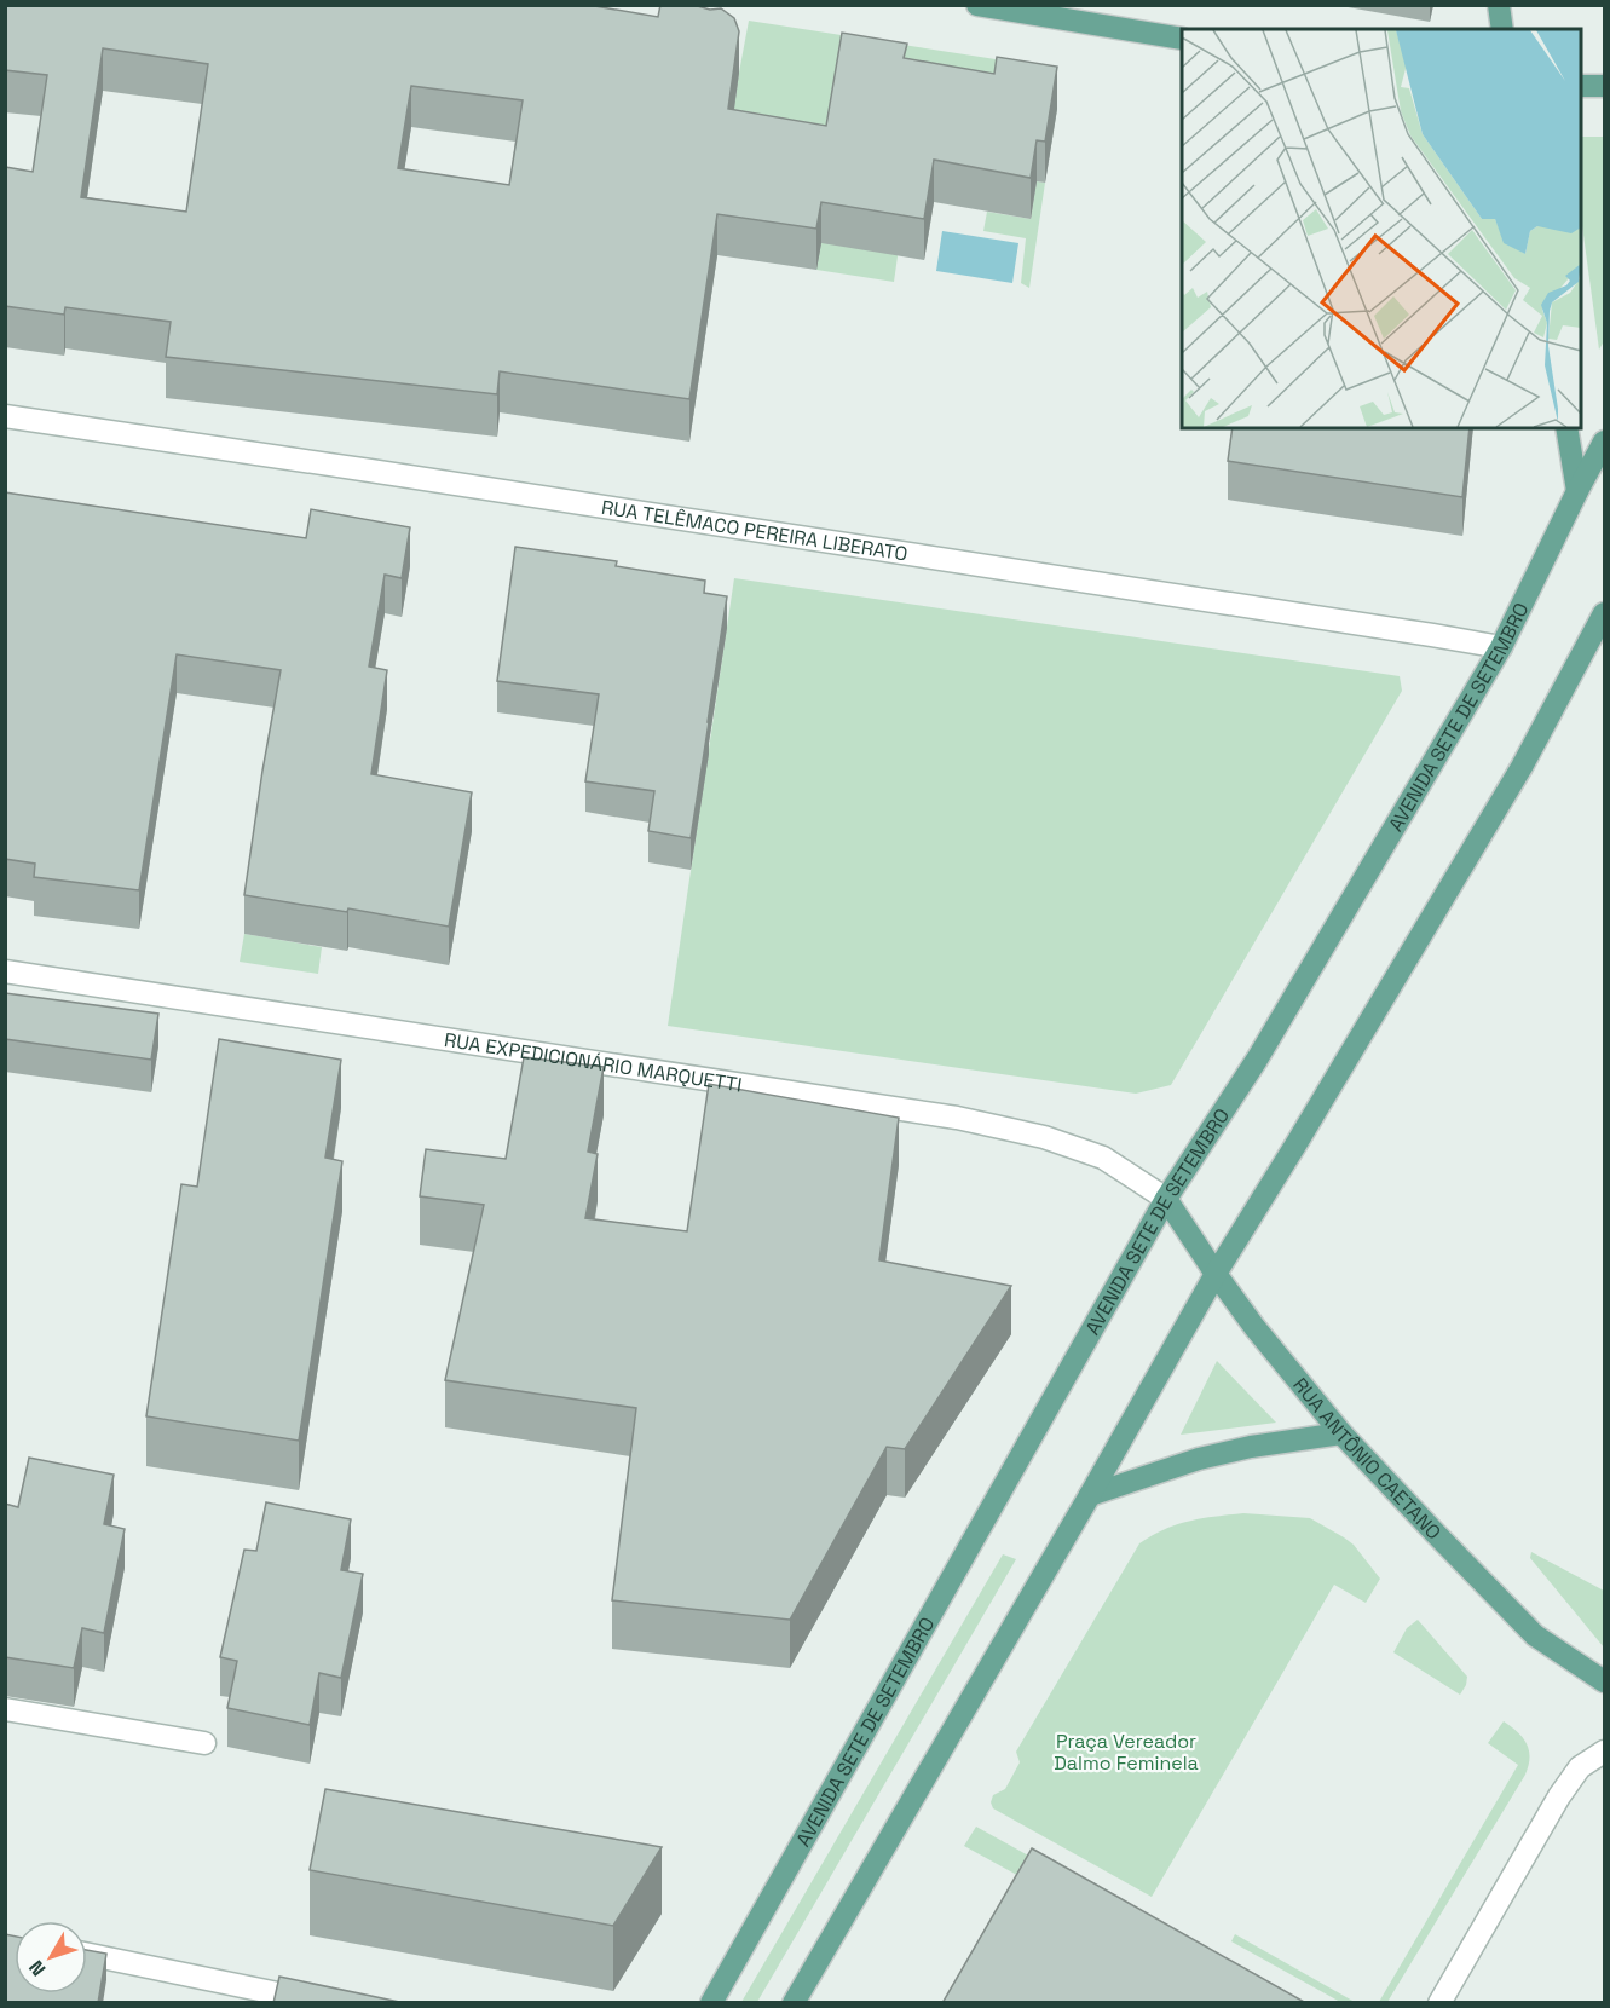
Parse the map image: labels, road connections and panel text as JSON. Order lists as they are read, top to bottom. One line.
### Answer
{"streets":{"main road":["AVENIDA SETE DE SETEMBRO","RUA ANTÔNIO CAETANO"],"street":["RUA TELÊMACO PEREIRA LIBERATO","RUA EXPEDICIONÁRIO MARQUETTI"]},"crossings":[["RUA TELÊMACO PEREIRA LIBERATO","AVENIDA SETE DE SETEMBRO"],["AVENIDA SETE DE SETEMBRO","RUA EXPEDICIONÁRIO MARQUETTI"],["AVENIDA SETE DE SETEMBRO","RUA ANTÔNIO CAETANO"],["RUA EXPEDICIONÁRIO MARQUETTI","RUA ANTÔNIO CAETANO"]],"parks":["Praça Vereador Dalmo Feminela"],"north":"bottom left"}
